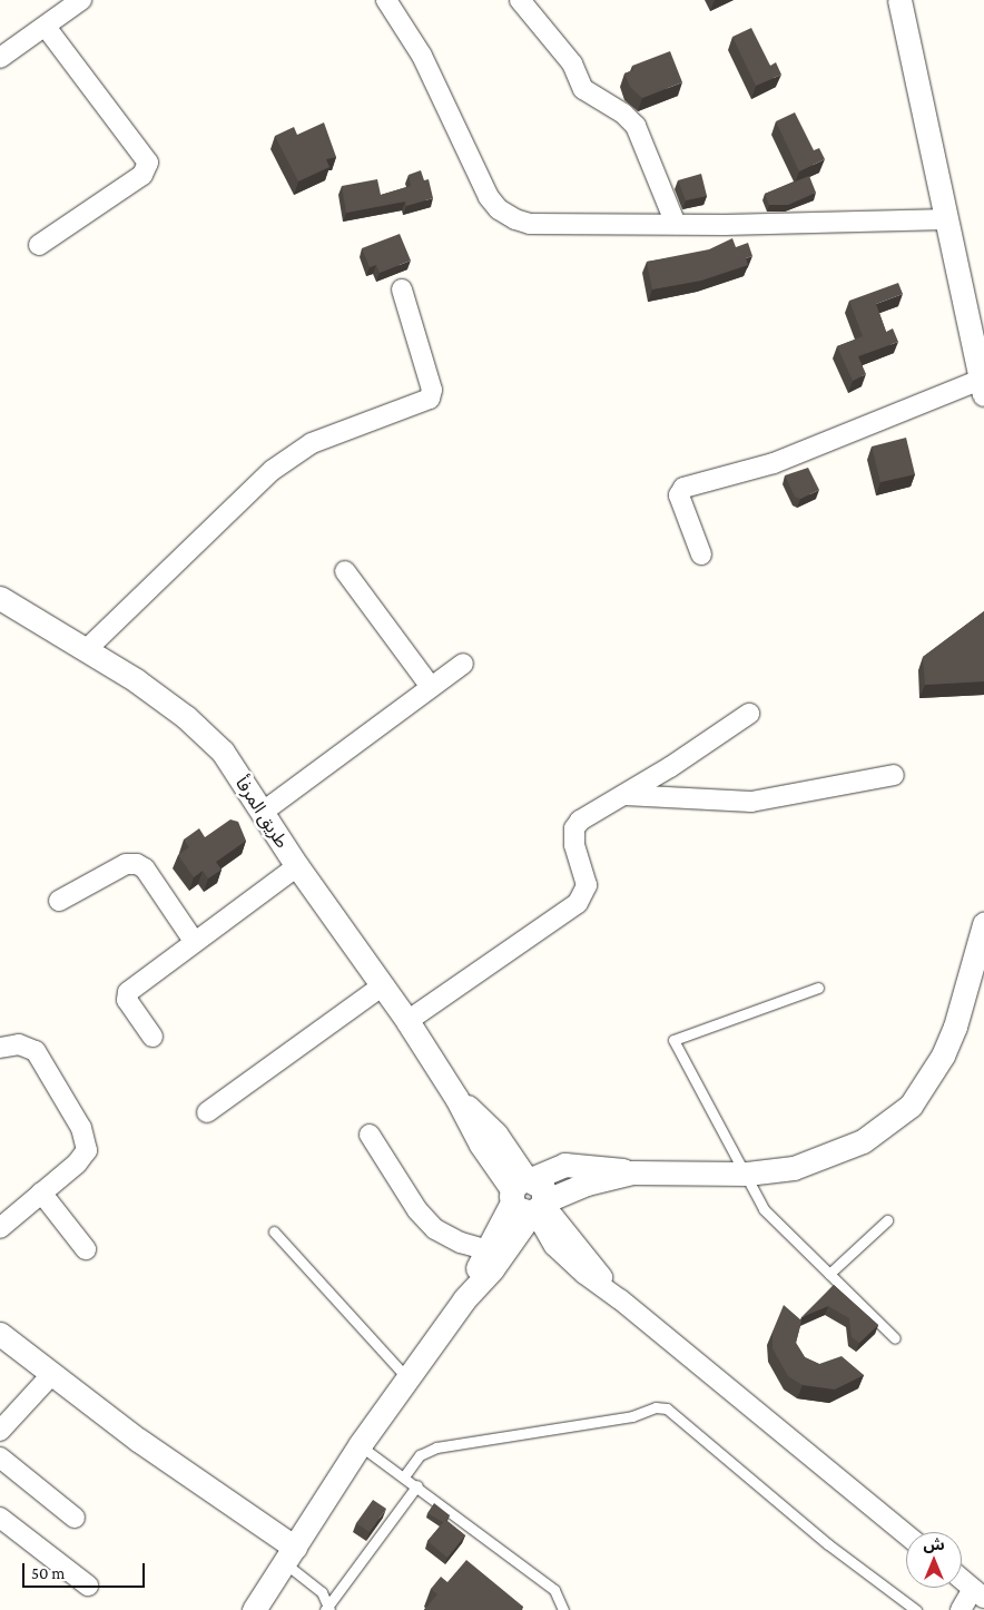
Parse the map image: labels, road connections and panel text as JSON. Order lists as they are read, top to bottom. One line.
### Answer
{"streets":{"street":["طريق المرفأ"]},"scale_bar":"50 m","north":"top"}
